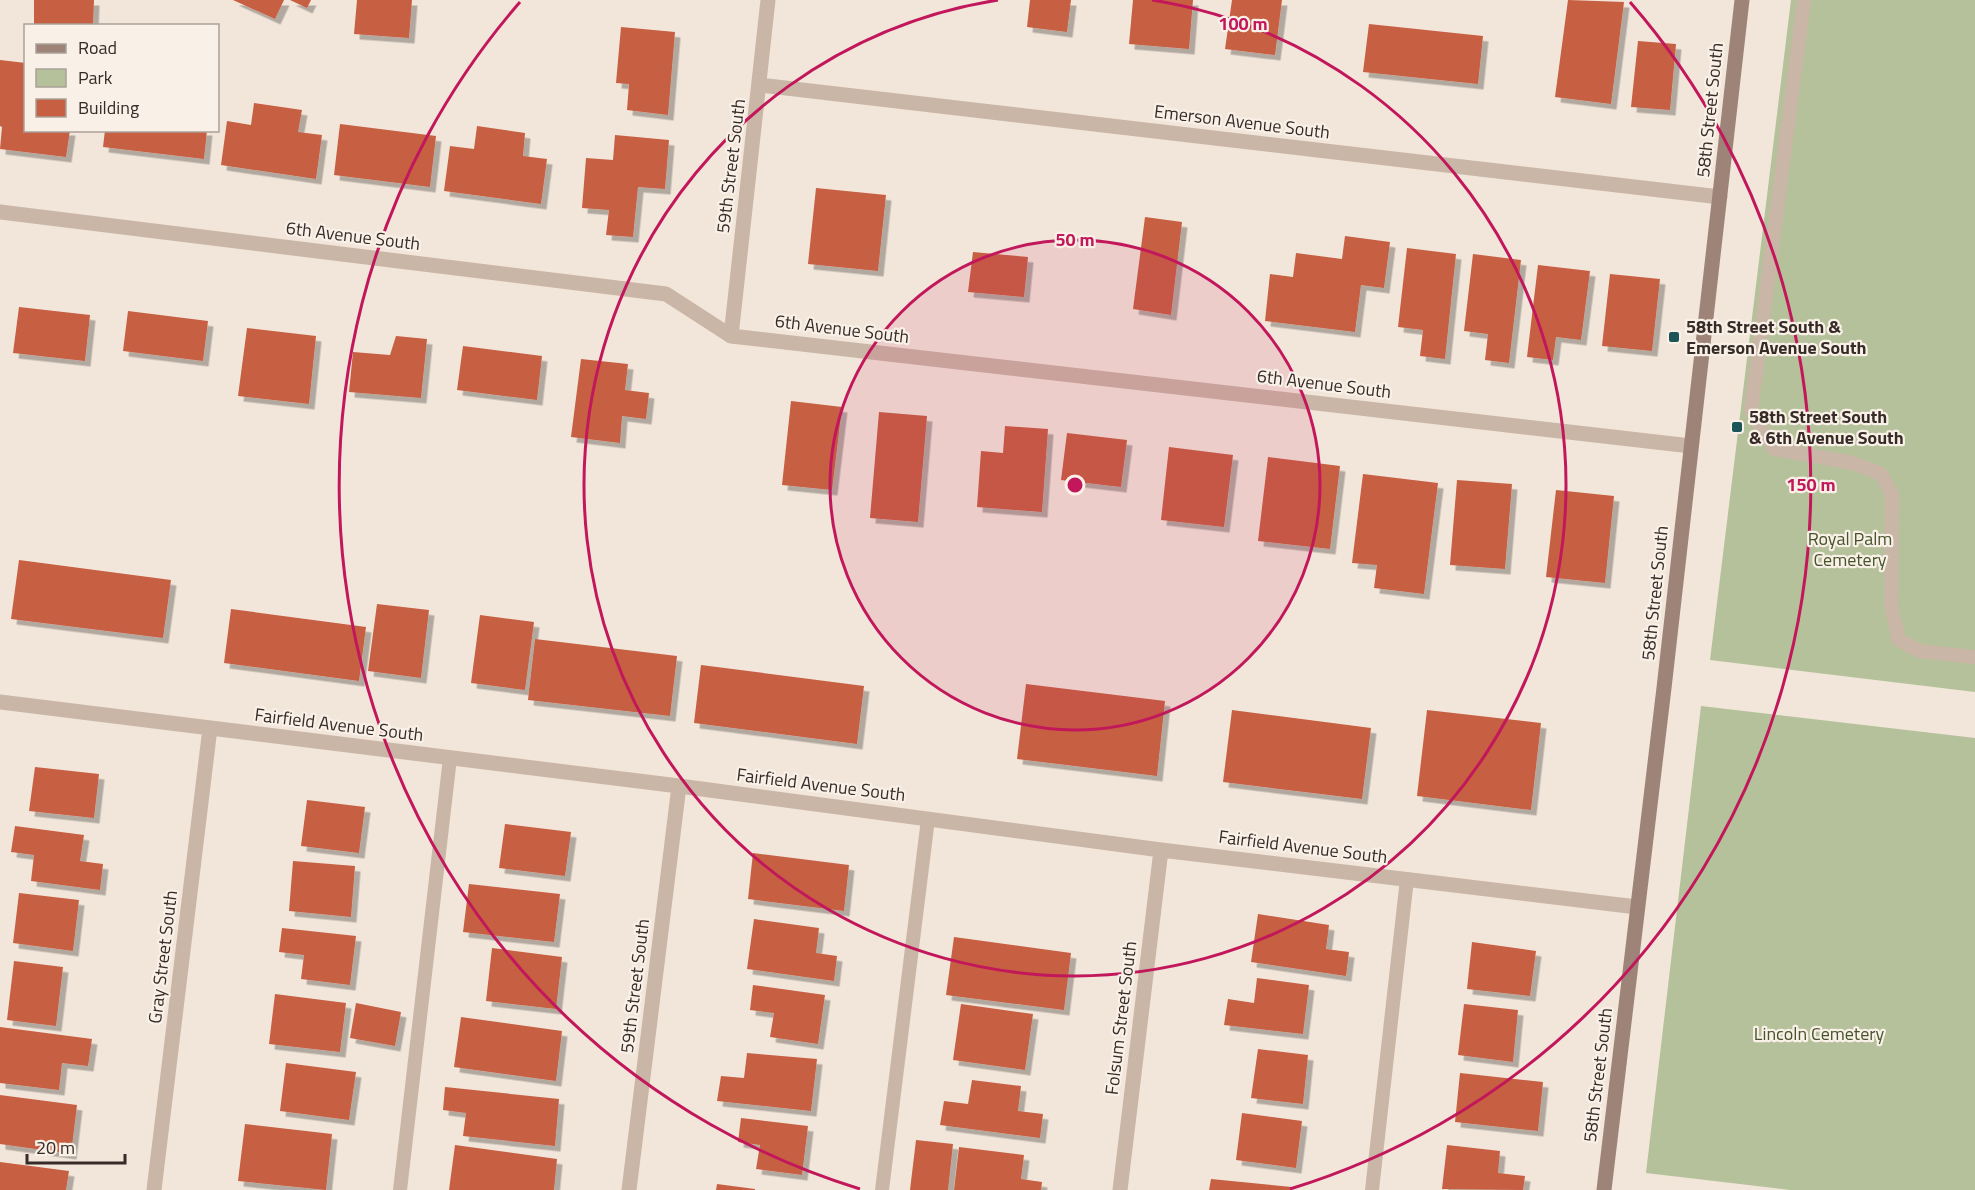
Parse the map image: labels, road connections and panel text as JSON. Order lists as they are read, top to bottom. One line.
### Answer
{"streets":{"street":["58th Street South","Emerson Avenue South","59th Street South","6th Avenue South","Fairfield Avenue South","Gray Street South","Folsum Street South"]},"crossings":[["58th Street South","Emerson Avenue South"],["58th Street South","6th Avenue South"],["58th Street South","Fairfield Avenue South"],["Emerson Avenue South","59th Street South"],["59th Street South","6th Avenue South"],["59th Street South","Fairfield Avenue South"],["Fairfield Avenue South","Gray Street South"],["Fairfield Avenue South","Folsum Street South"]],"parks":["Royal Palm Cemetery","Lincoln Cemetery"],"places":{"transit":["58th Street South & Emerson Avenue South","58th Street South & 6th Avenue South"]},"legend":["Road","Park","Building"],"scale_bar":"20 m","rings":["100 m","50 m","150 m"]}
